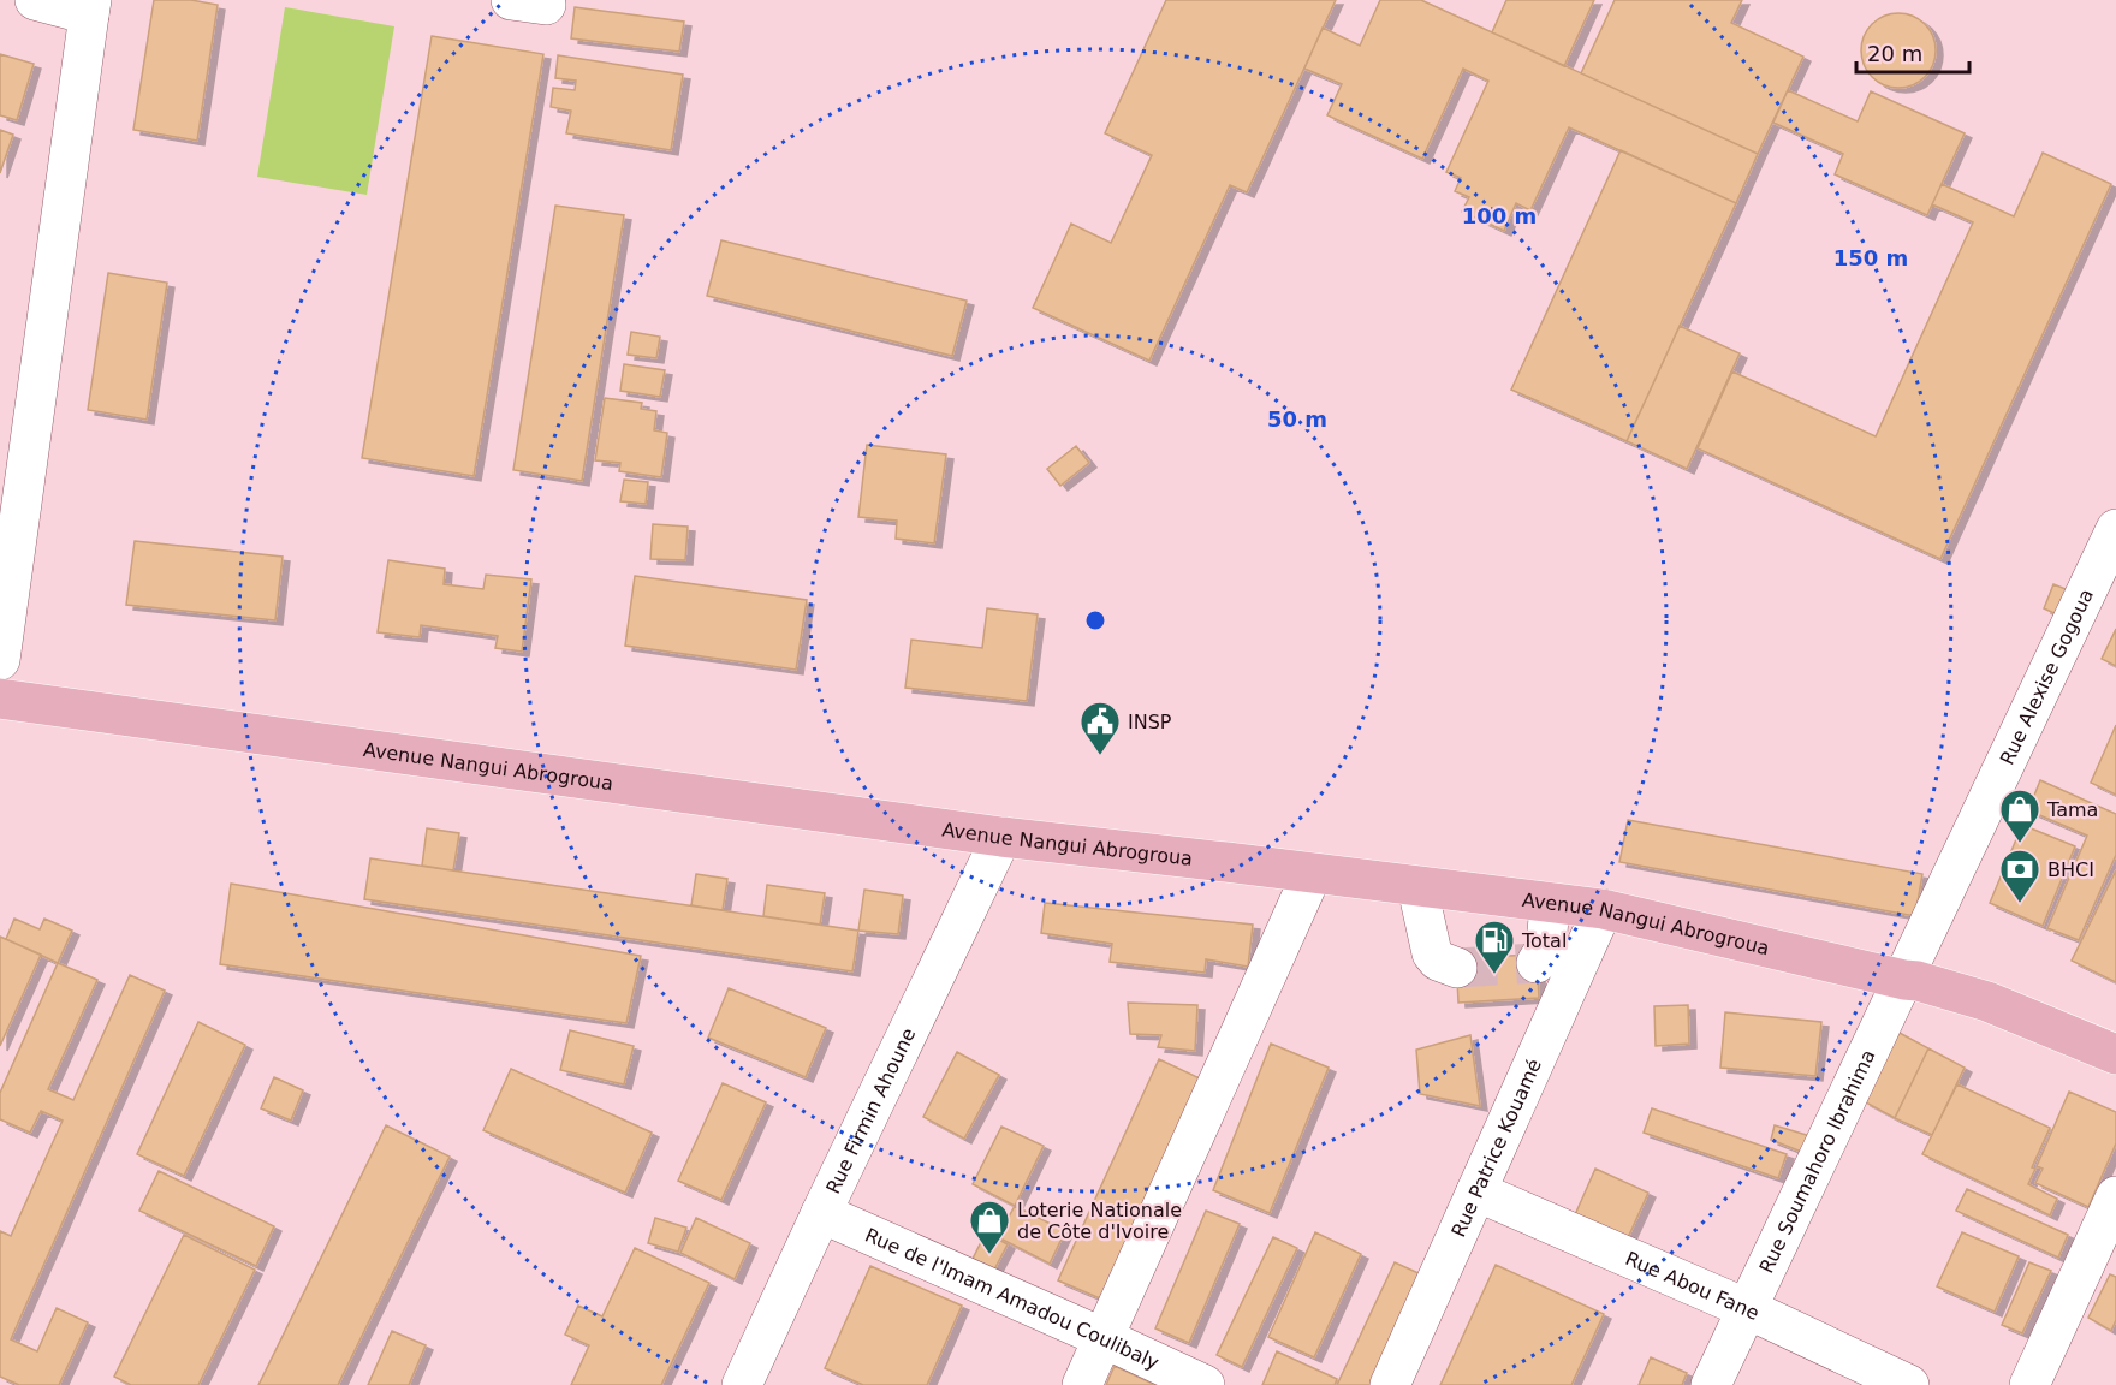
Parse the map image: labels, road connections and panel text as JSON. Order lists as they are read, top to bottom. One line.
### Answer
{"streets":{"main road":["Avenue Nangui Abrogroua"],"street":["Rue Alexise Gogoua","Rue Firmin Ahoune","Rue Patrice Kouamé","Rue Soumahoro Ibrahima","Rue Abou Fane","Rue de l'Imam Amadou Coulibaly"]},"crossings":[["Rue Alexise Gogoua","Avenue Nangui Abrogroua"],["Rue Alexise Gogoua","Rue Soumahoro Ibrahima"],["Avenue Nangui Abrogroua","Rue Firmin Ahoune"],["Avenue Nangui Abrogroua","Rue Patrice Kouamé"],["Avenue Nangui Abrogroua","Rue Soumahoro Ibrahima"],["Rue Firmin Ahoune","Rue de l'Imam Amadou Coulibaly"],["Rue Patrice Kouamé","Rue Abou Fane"],["Rue Soumahoro Ibrahima","Rue Abou Fane"]],"places":{"public building":["INSP"],"shop":["Tama","Loterie Nationale de Côte d'Ivoire"],"bank":["BHCI"],"fuel station":["Total"]},"scale_bar":"20 m","rings":["100 m","150 m","50 m"]}
